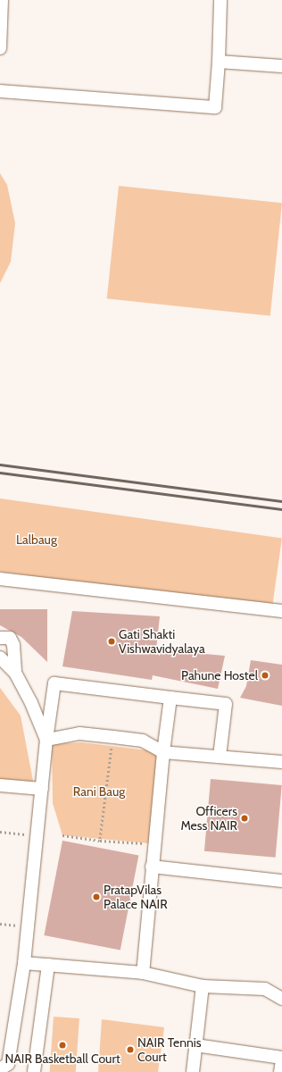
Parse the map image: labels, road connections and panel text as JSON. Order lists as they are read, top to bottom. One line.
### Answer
{"parks":["Lalbaug","Rani Baug"],"places":["Gati Shakti Vishwavidyalaya","Pahune Hostel","Officers Mess NAIR","PratapVilas Palace NAIR","NAIR Basketball Court","NAIR Tennis Court"]}
